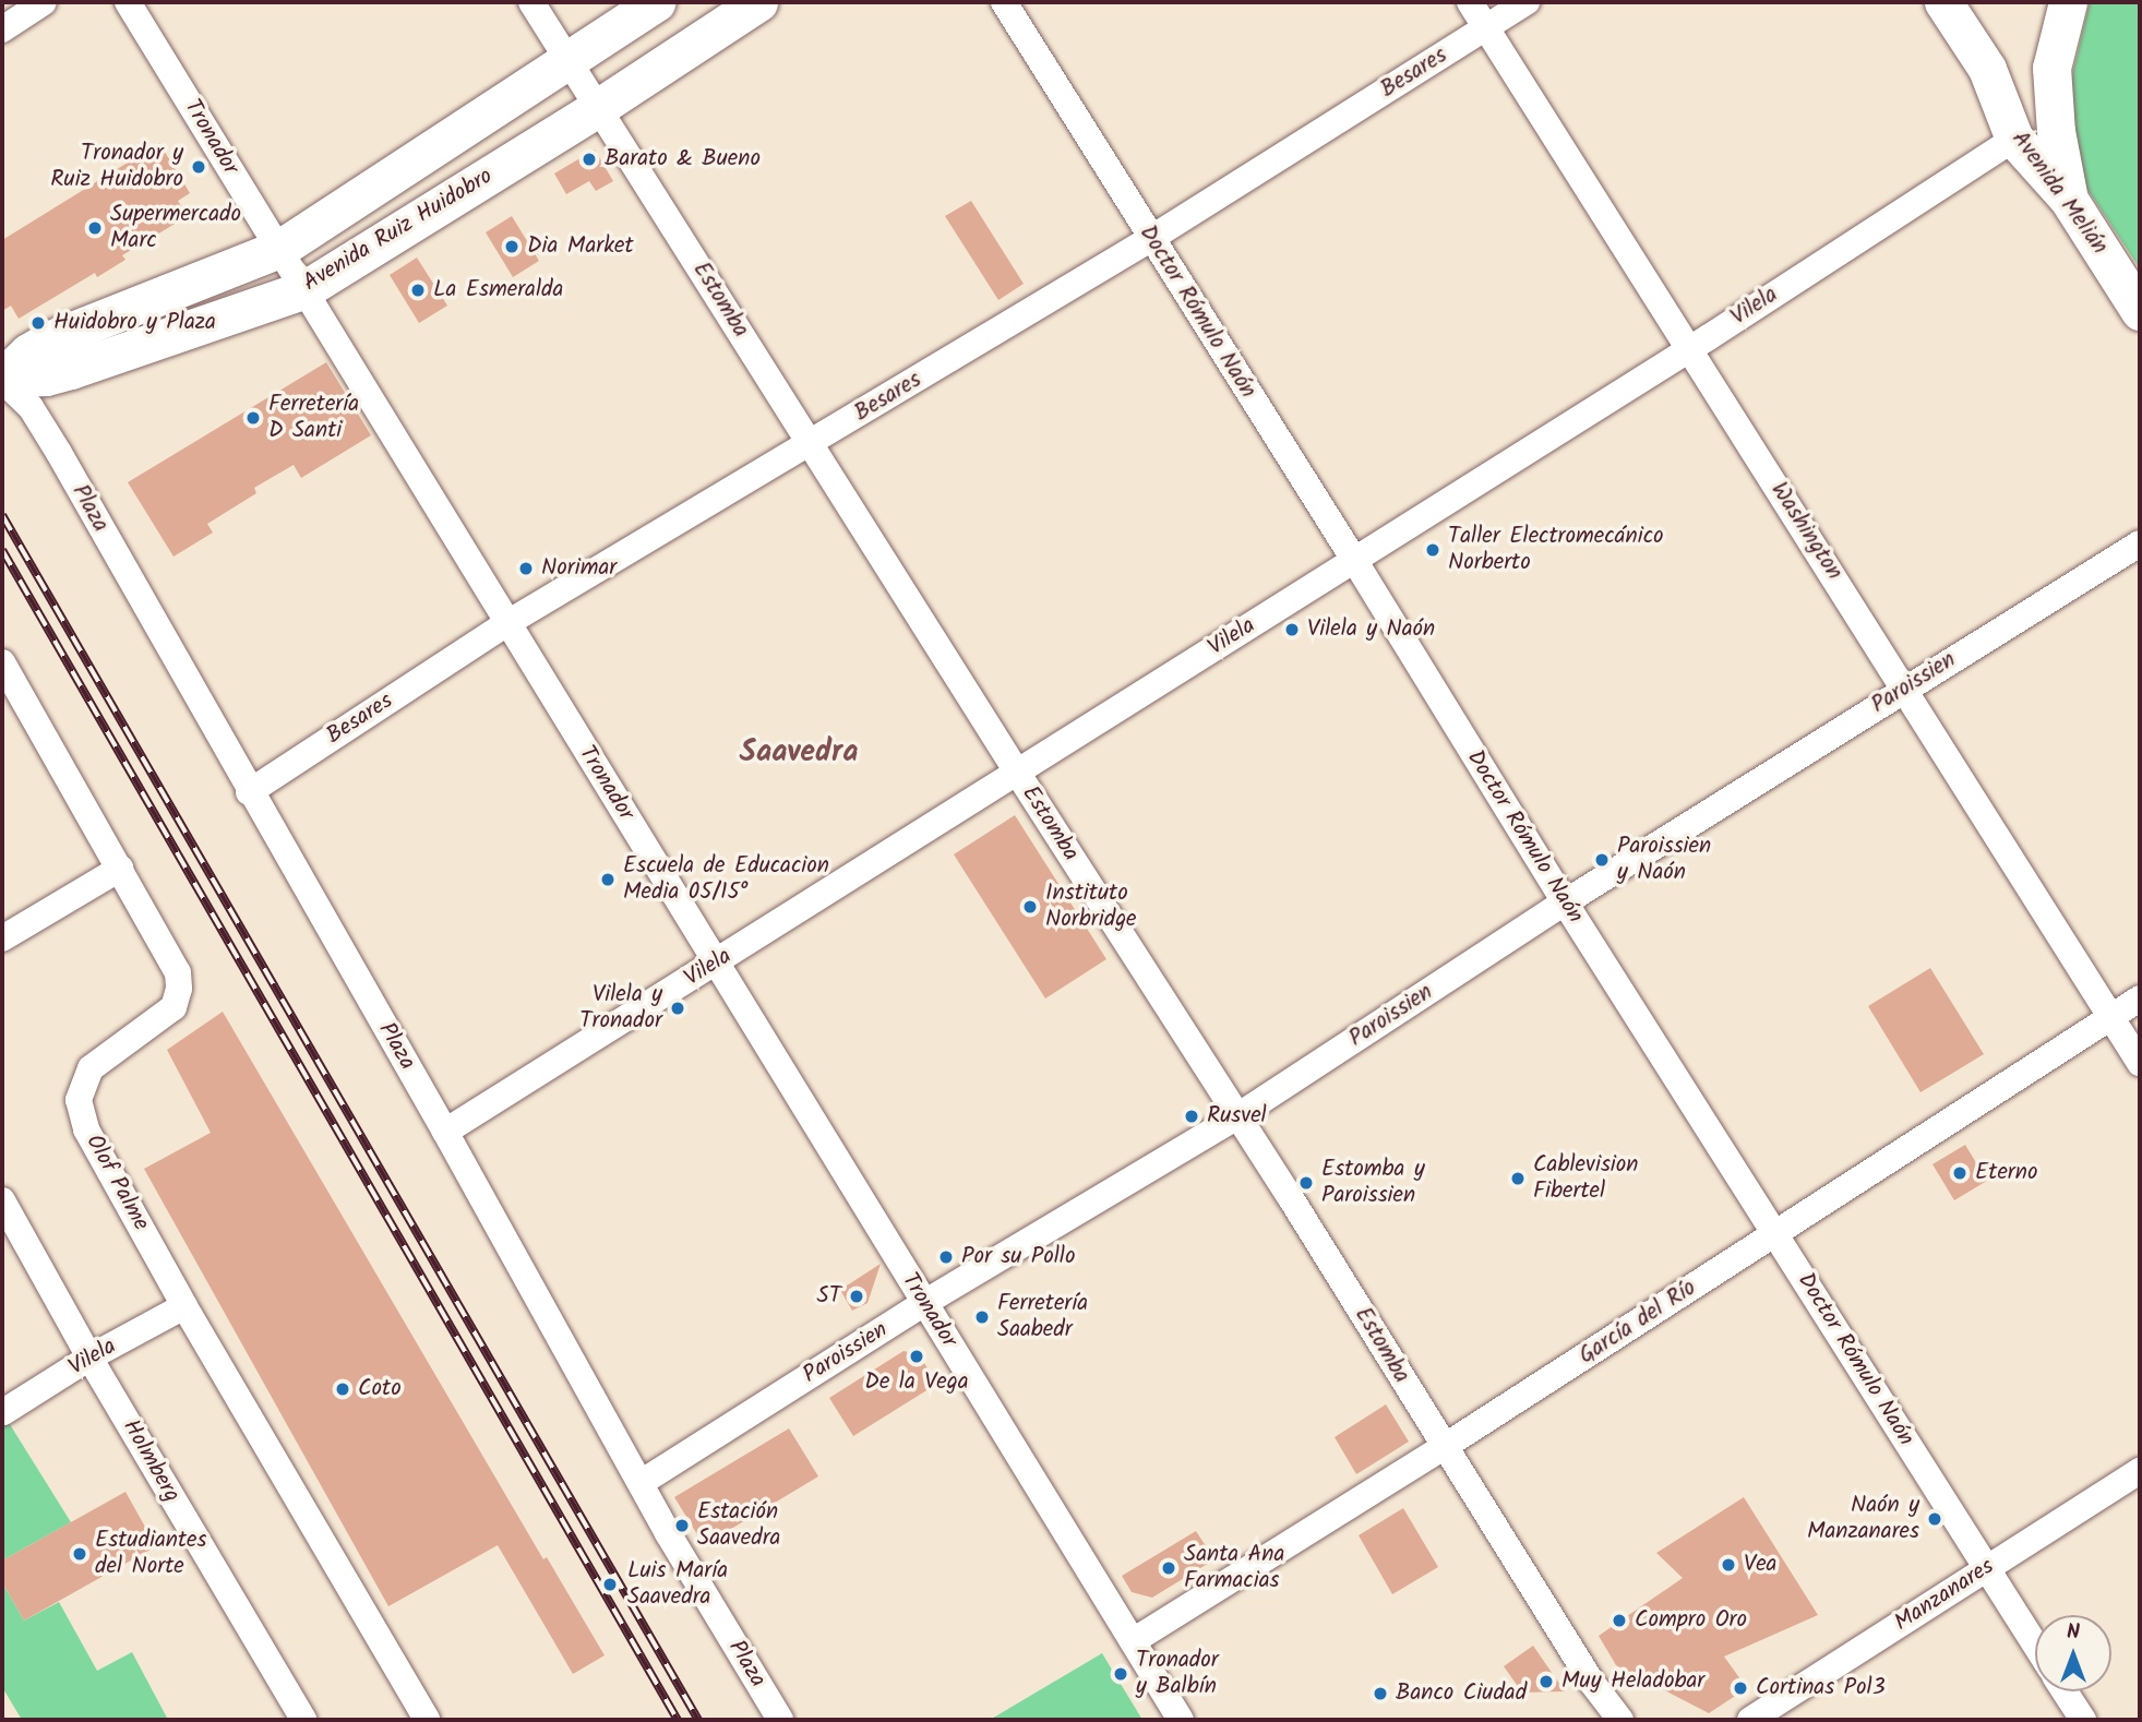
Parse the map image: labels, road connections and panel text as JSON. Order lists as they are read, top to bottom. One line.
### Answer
{"streets":{"main road":["Avenida Melián","Avenida Ruiz Huidobro"],"street":["Besares","Tronador","Estomba","Vilela","Doctor Rómulo Naón","Plaza","Washington","Paroissien","Olof Palme","García del Río","Holmberg","Manzanares"]},"crossings":[["Besares","Tronador"],["Besares","Estomba"],["Besares","Doctor Rómulo Naón"],["Besares","Plaza"],["Besares","Washington"],["Tronador","Avenida Ruiz Huidobro"],["Tronador","Vilela"],["Tronador","Paroissien"],["Tronador","García del Río"],["Avenida Melián","Vilela"],["Avenida Ruiz Huidobro","Estomba"],["Avenida Ruiz Huidobro","Plaza"],["Estomba","Vilela"],["Estomba","Paroissien"],["Estomba","García del Río"],["Vilela","Doctor Rómulo Naón"],["Vilela","Plaza"],["Vilela","Washington"],["Vilela","Olof Palme"],["Vilela","Holmberg"],["Doctor Rómulo Naón","Paroissien"],["Doctor Rómulo Naón","García del Río"],["Doctor Rómulo Naón","Manzanares"],["Plaza","Paroissien"],["Washington","Paroissien"],["Washington","García del Río"]],"districts":["Saavedra"],"places":["Barato & Bueno","Tronador y Ruiz Huidobro","Supermercado Marc","Dia Market","La Esmeralda","Huidobro y Plaza","Ferretería D Santi","Taller Electromecánico Norberto","Norimar","Vilela y Naón","Paroissien y Naón","Escuela de Educacion Media 05/15°","Instituto Norbridge","Vilela y Tronador","Rusvel","Eterno","Cablevision Fibertel","Estomba y Paroissien","Por su Pollo","ST","Ferretería Saabedr","De la Vega","Coto","Naón y Manzanares","Estación Saavedra","Estudiantes del Norte","Vea","Santa Ana Farmacias","Luis María Saavedra","Compro Oro","Tronador y Balbín","Muy Heladobar","Cortinas Pol3","Banco Ciudad"],"north":"top"}
